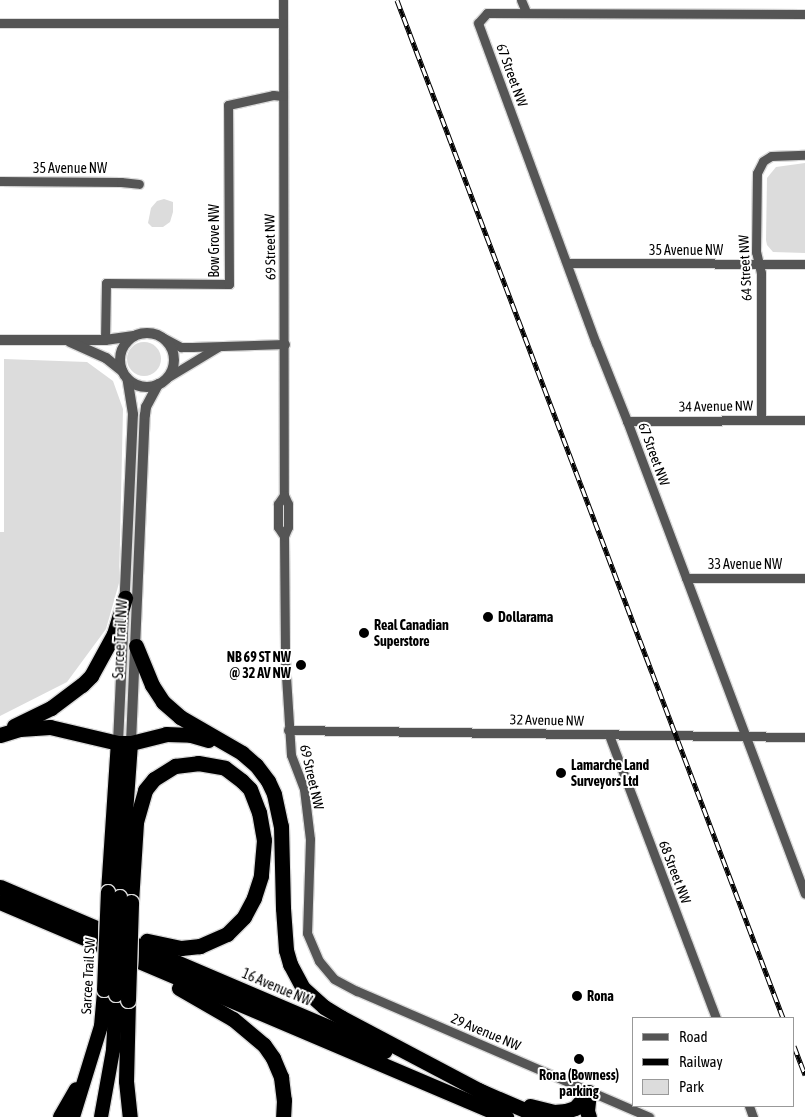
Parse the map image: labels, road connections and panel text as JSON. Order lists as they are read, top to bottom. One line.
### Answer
{"streets":{"highway":["Sarcee Trail NW","Sarcee Trail SW","16 Avenue NW"],"street":["67 Street NW","35 Avenue NW","Bow Grove NW","69 Street NW","64 Street NW","34 Avenue NW","33 Avenue NW","32 Avenue NW","68 Street NW","29 Avenue NW"]},"crossings":[["67 Street NW","35 Avenue NW"],["67 Street NW","34 Avenue NW"],["67 Street NW","33 Avenue NW"],["67 Street NW","32 Avenue NW"],["35 Avenue NW","64 Street NW"],["Bow Grove NW","69 Street NW"],["69 Street NW","32 Avenue NW"],["69 Street NW","29 Avenue NW"],["64 Street NW","34 Avenue NW"],["Sarcee Trail NW","Sarcee Trail SW"],["32 Avenue NW","68 Street NW"]],"places":["Dollarama","Real Canadian Superstore","NB 69 ST NW @ 32 AV NW","Lamarche Land Surveyors Ltd","Rona","Rona (Bowness) parking"],"legend":["Road","Railway","Park"]}
